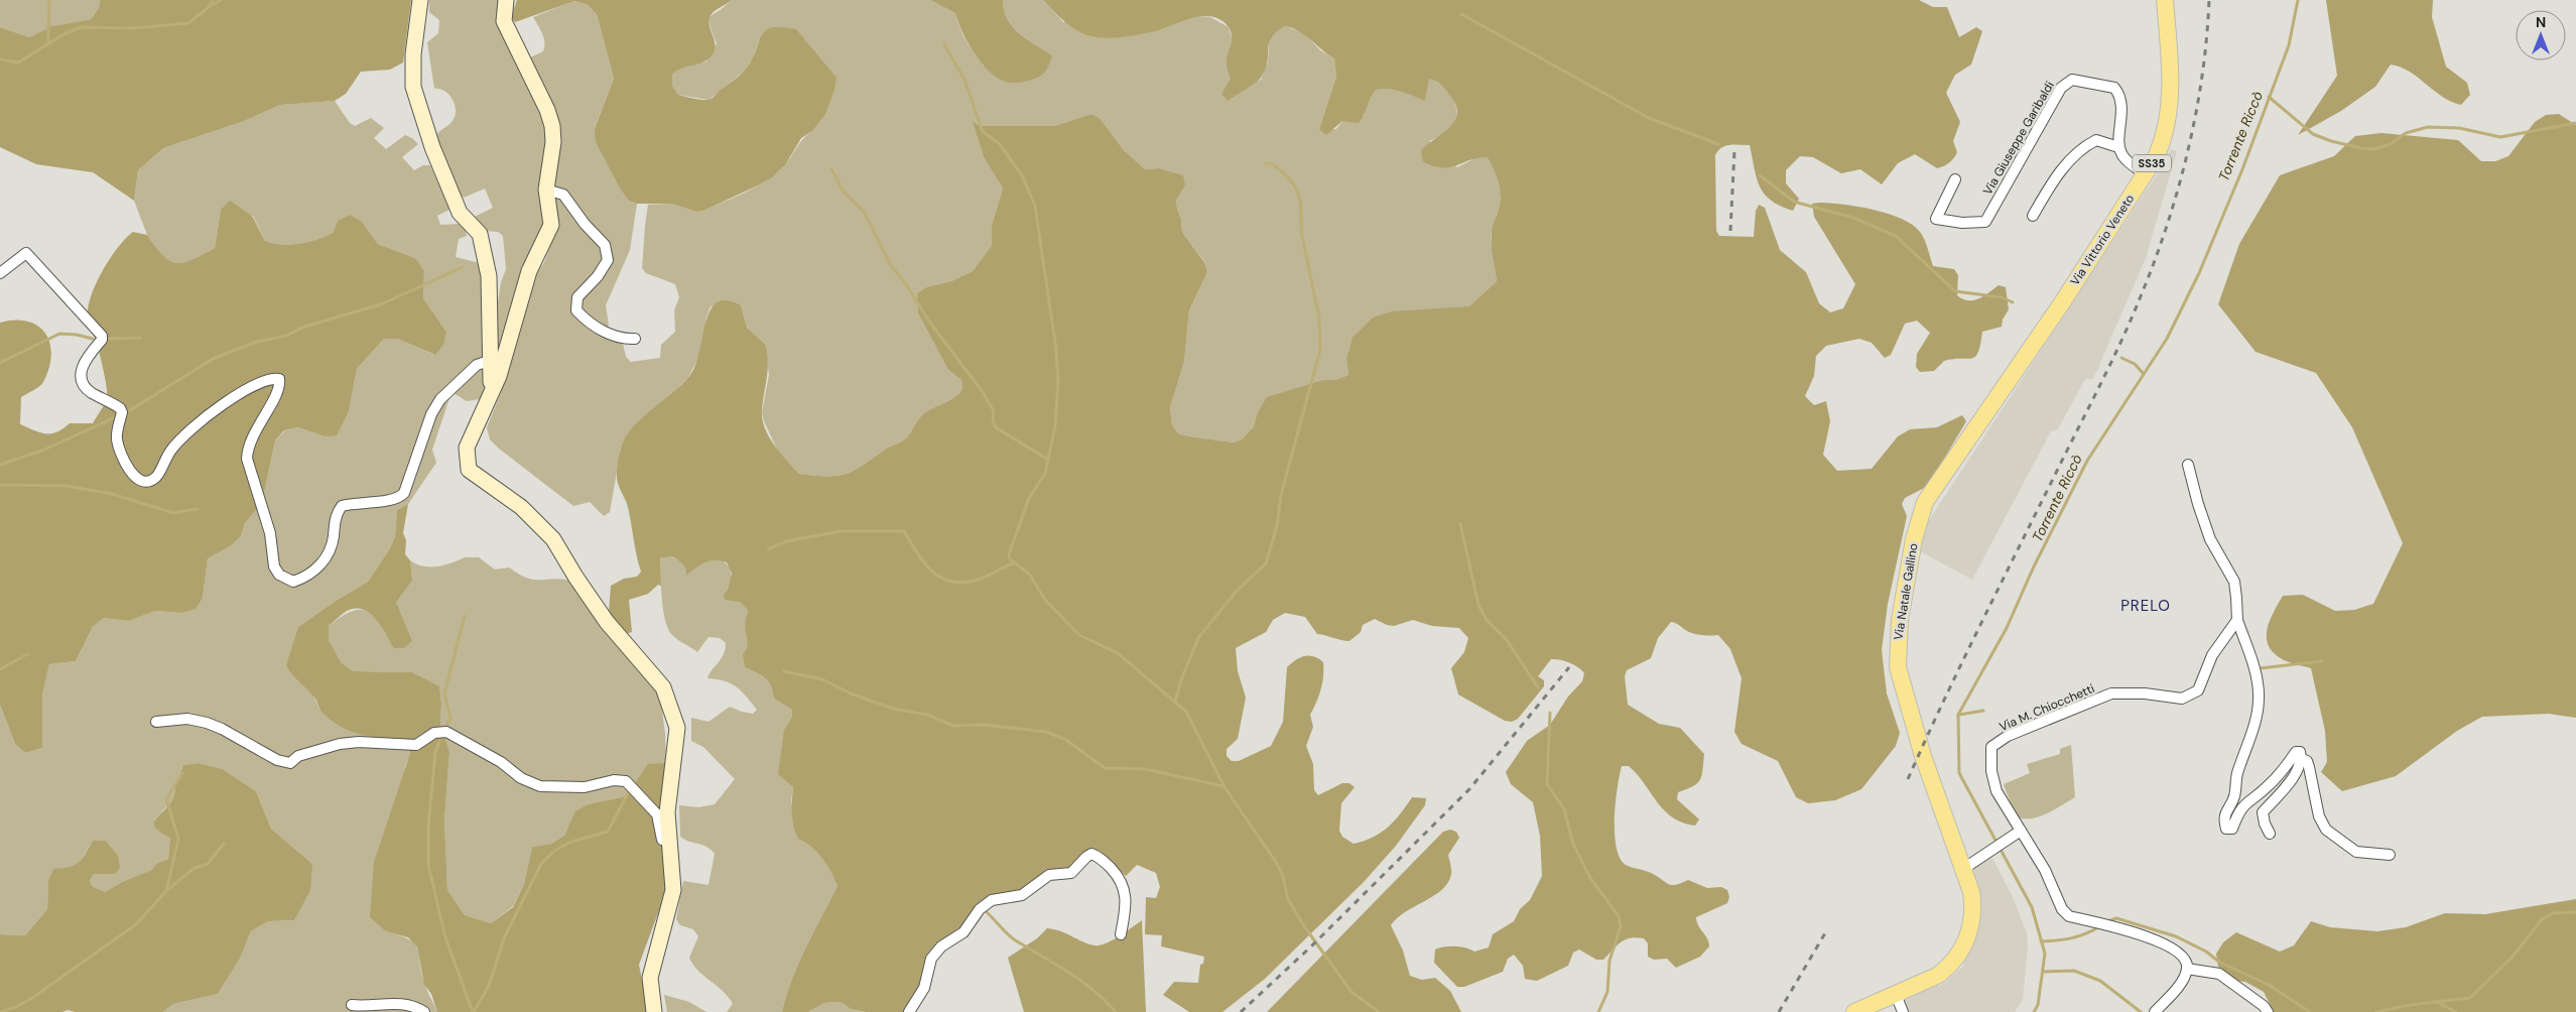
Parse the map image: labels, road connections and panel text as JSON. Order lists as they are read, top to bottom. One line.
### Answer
{"streets":{"main road":["SS35","Via Vittorio Veneto","Via Natale Gallino"],"street":["Via Giuseppe Garibaldi","Via M. Chiocchetti"]},"crossings":[["Via Vittorio Veneto","Via Natale Gallino"]],"districts":["PRELO"],"water":["Torrente Riccò"],"north":"top"}
